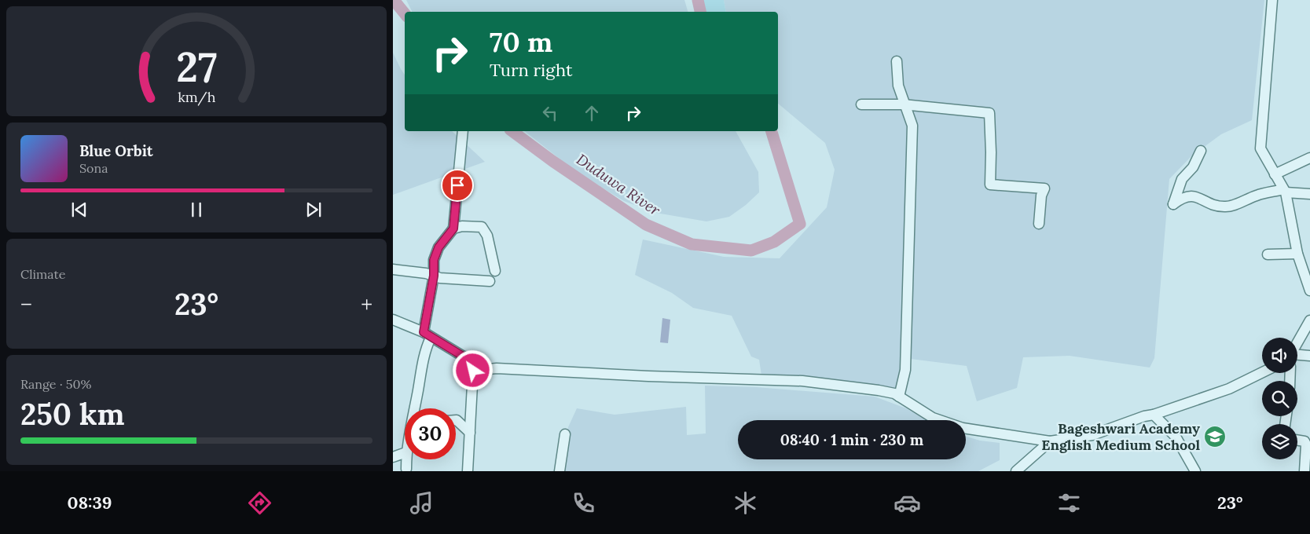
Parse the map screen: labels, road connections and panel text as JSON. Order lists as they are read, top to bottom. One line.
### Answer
{"water":["Duduwa River"],"places":{"school or university":["Bageshwari Academy English Medium School"]},"page":{"turn":["70 m","Turn right"],"song":["Blue Orbit","Sona"],"tile":["Climate",["Range · 50%","250 km"]],"heat":["−","23°","+"],"limit":"30","trip":"08:40 · 1 min · 230 m","tabs":["08:39","23°"],"gauge":["27","km/h"]}}
